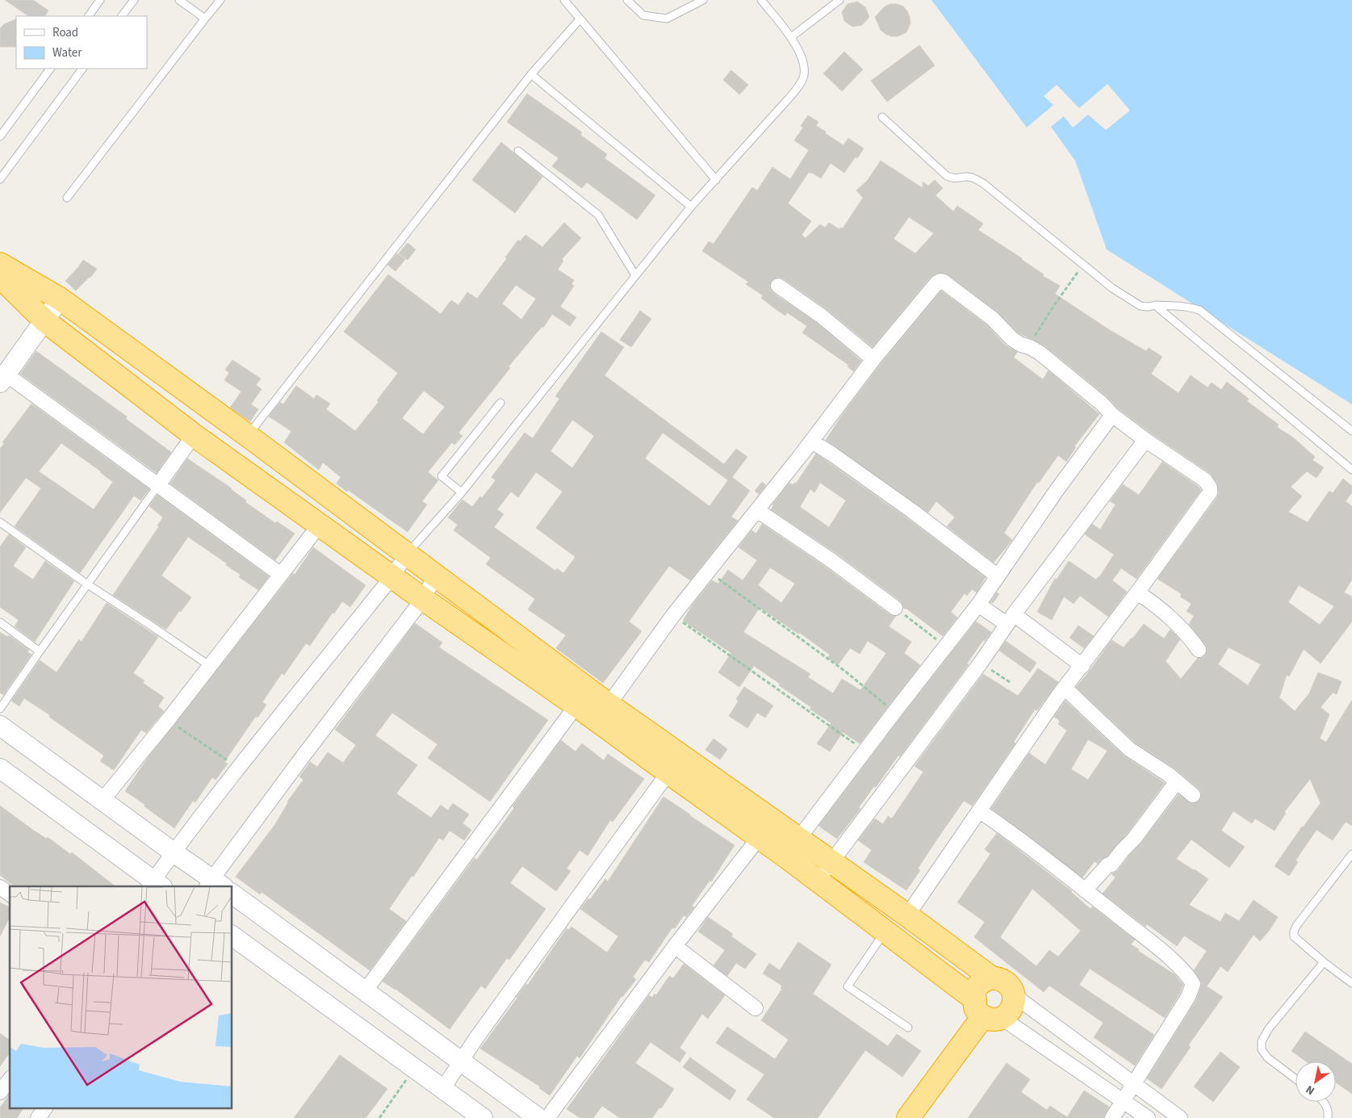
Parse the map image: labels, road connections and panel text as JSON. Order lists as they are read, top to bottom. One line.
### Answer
{"legend":["Road","Water"],"north":"bottom left"}
